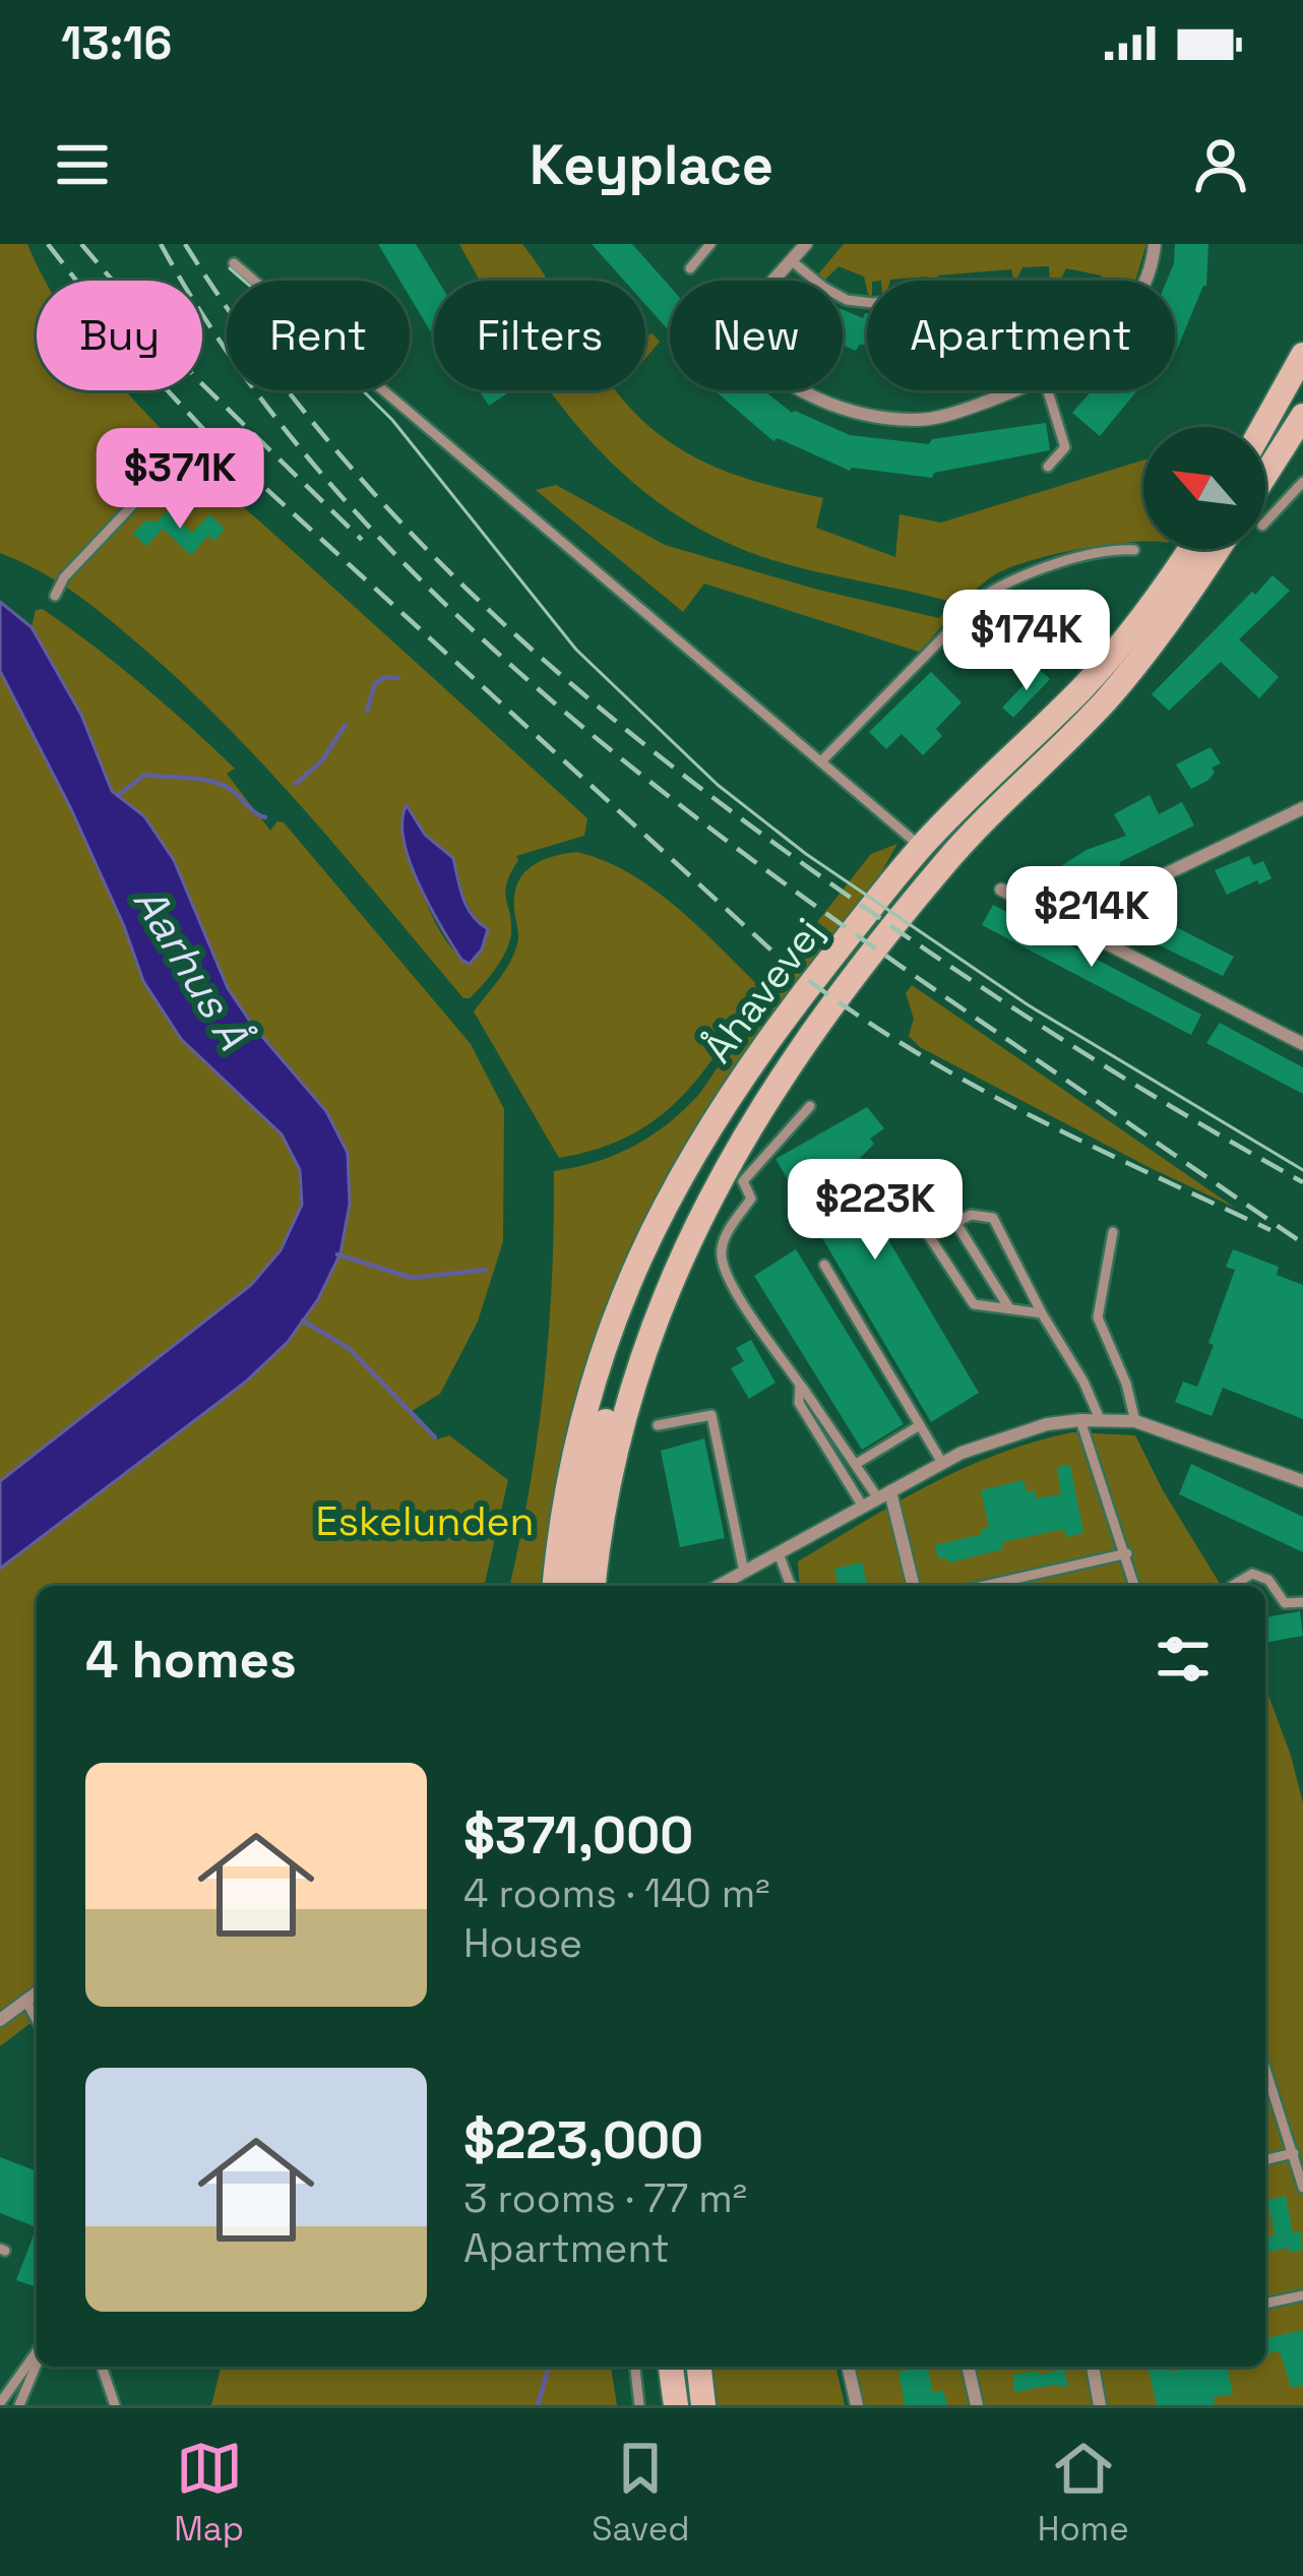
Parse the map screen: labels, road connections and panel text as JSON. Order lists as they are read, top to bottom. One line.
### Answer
{"streets":{"main road":["Åhavevej"]},"water":["Aarhus Å"],"parks":["Eskelunden"],"north":"top left","page":{"status":"13:16","header":"Keyplace","chip":["Buy","Rent","Filters","New","Apartment"],"price":["$371K","$174K","$214K","$223K"],"heading":"4 homes","list":[{"name":"$371,000","note":"4 rooms · 140 m² · House"},{"name":"$223,000","note":"3 rooms · 77 m² · Apartment"}],"tabs":["Map","Saved","Home"]}}
